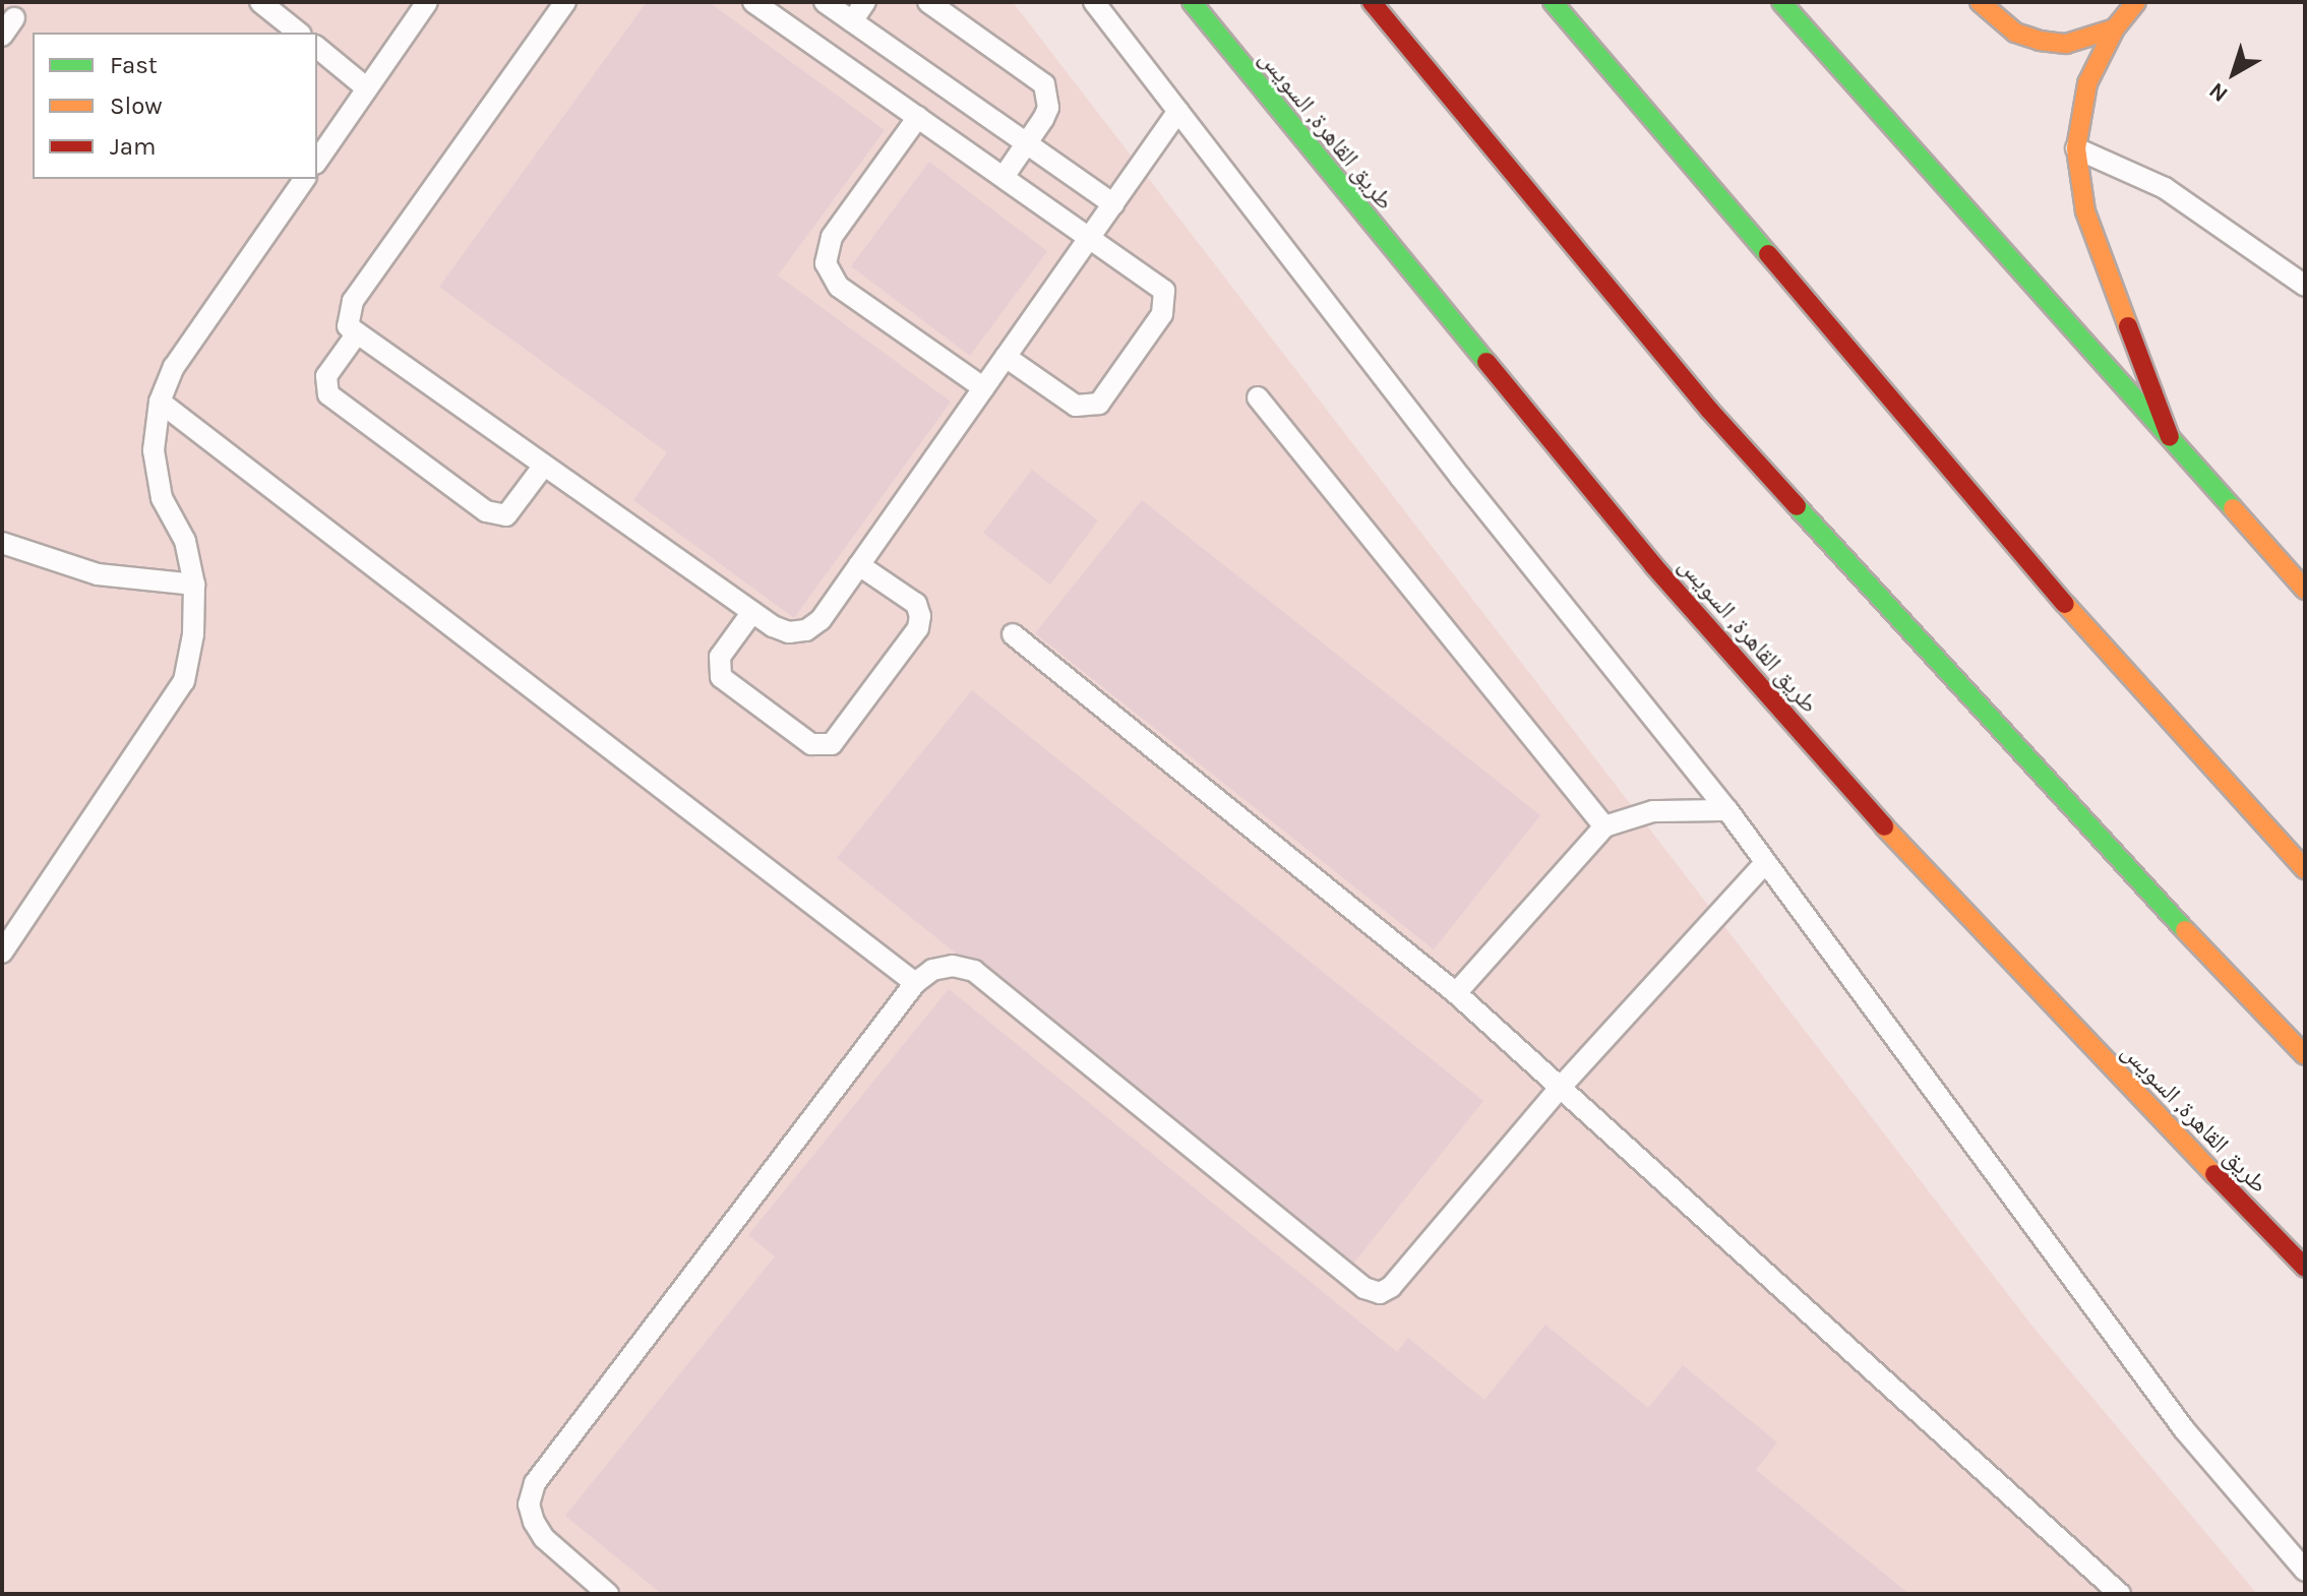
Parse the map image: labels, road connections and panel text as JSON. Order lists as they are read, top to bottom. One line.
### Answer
{"streets":{"main road":["طريق القاهرة, السويس"]},"legend":["Fast","Slow","Jam"],"north":"bottom left"}
